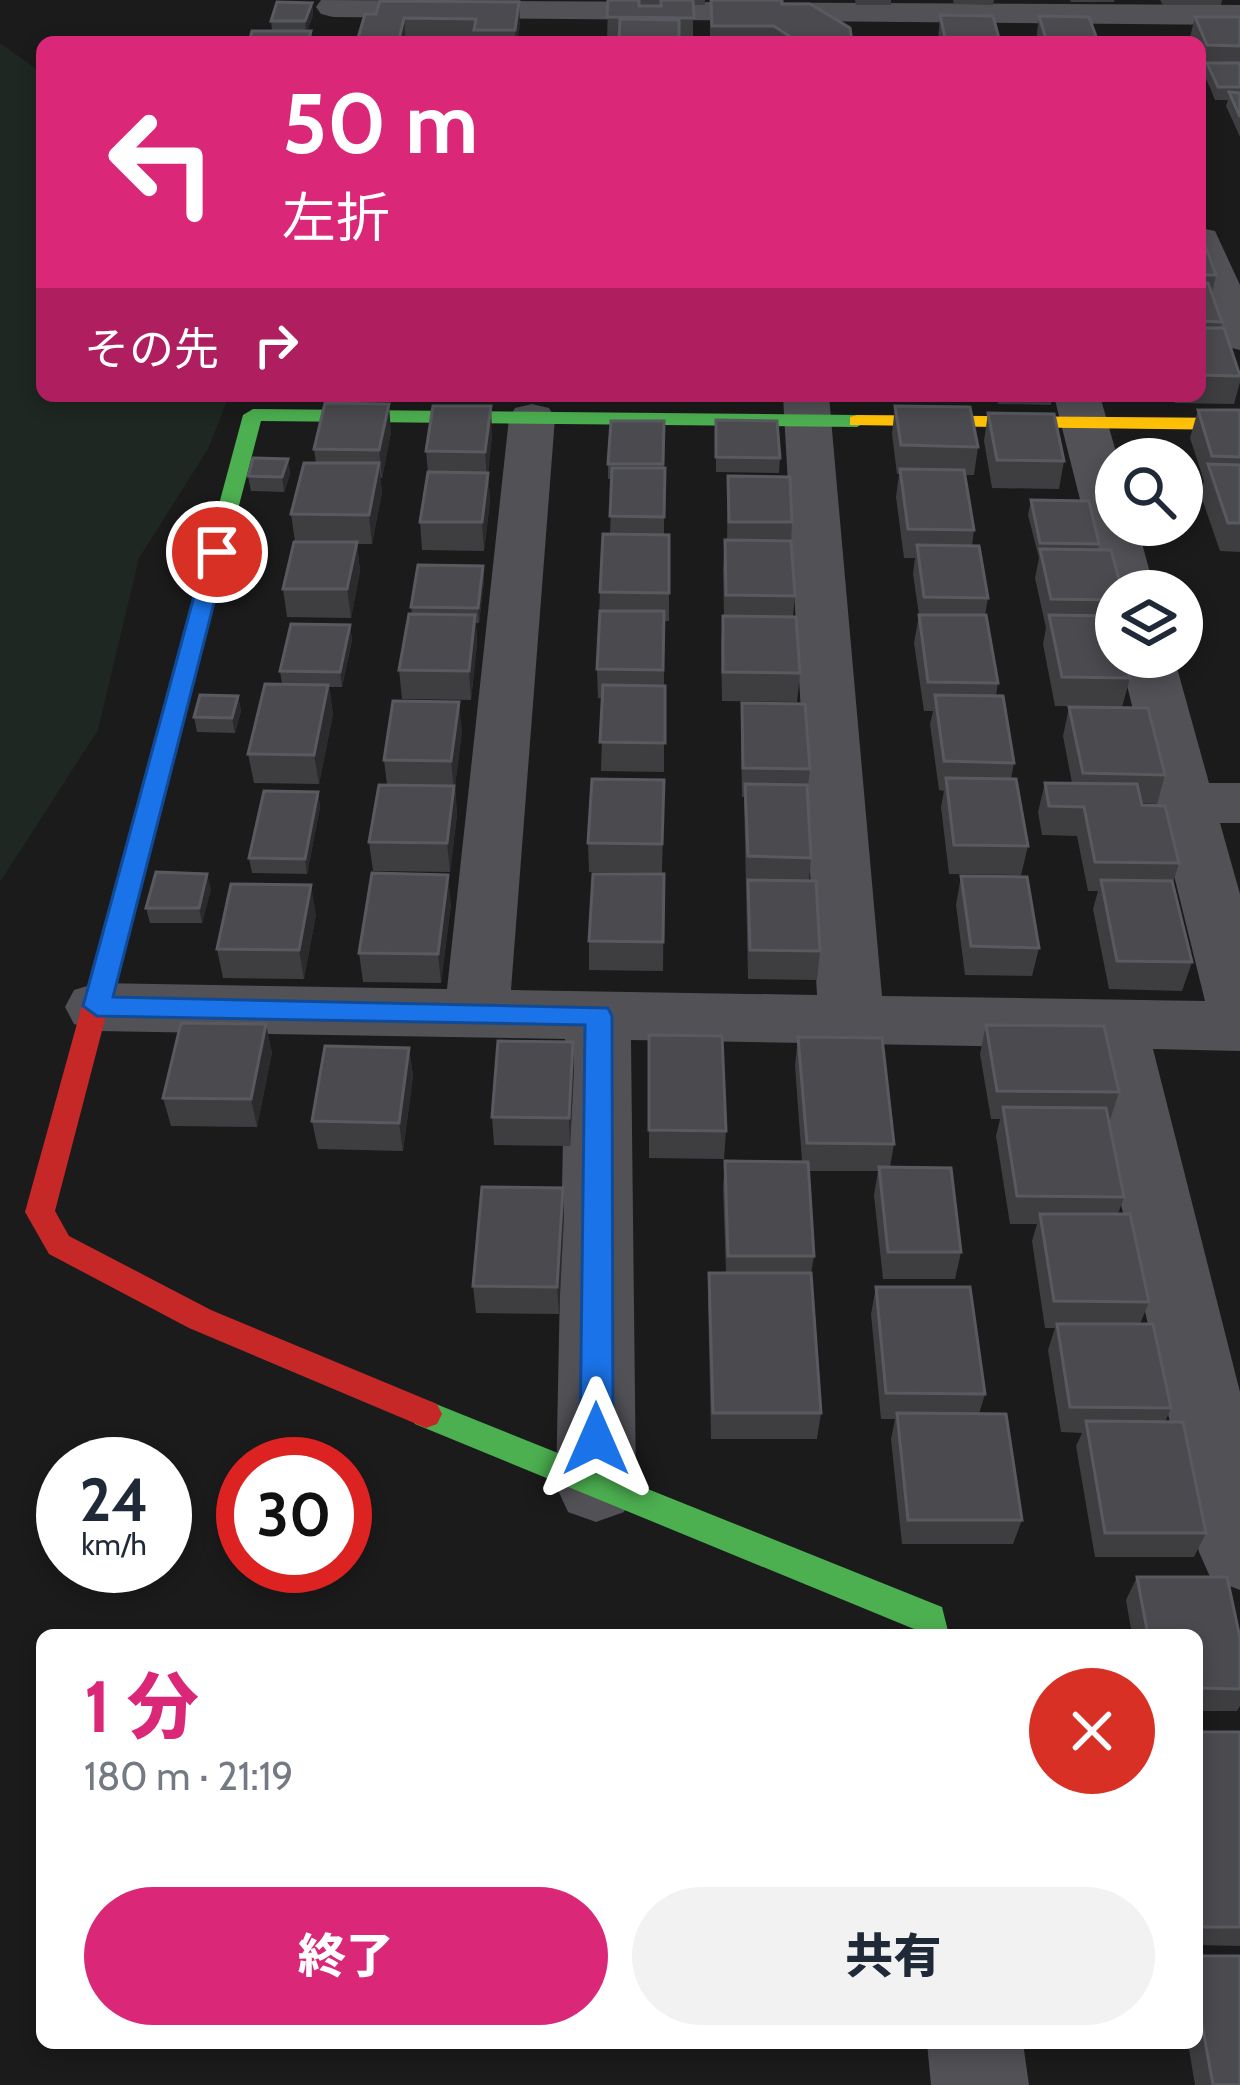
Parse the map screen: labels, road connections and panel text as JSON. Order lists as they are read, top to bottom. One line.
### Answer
{"page":{"turn":["50 m","左折"],"then":"その先","speed":"24 km/h","limit":"30","heading":["1 分","180 m · 21:19"],"buttons":["終了","共有"]}}
